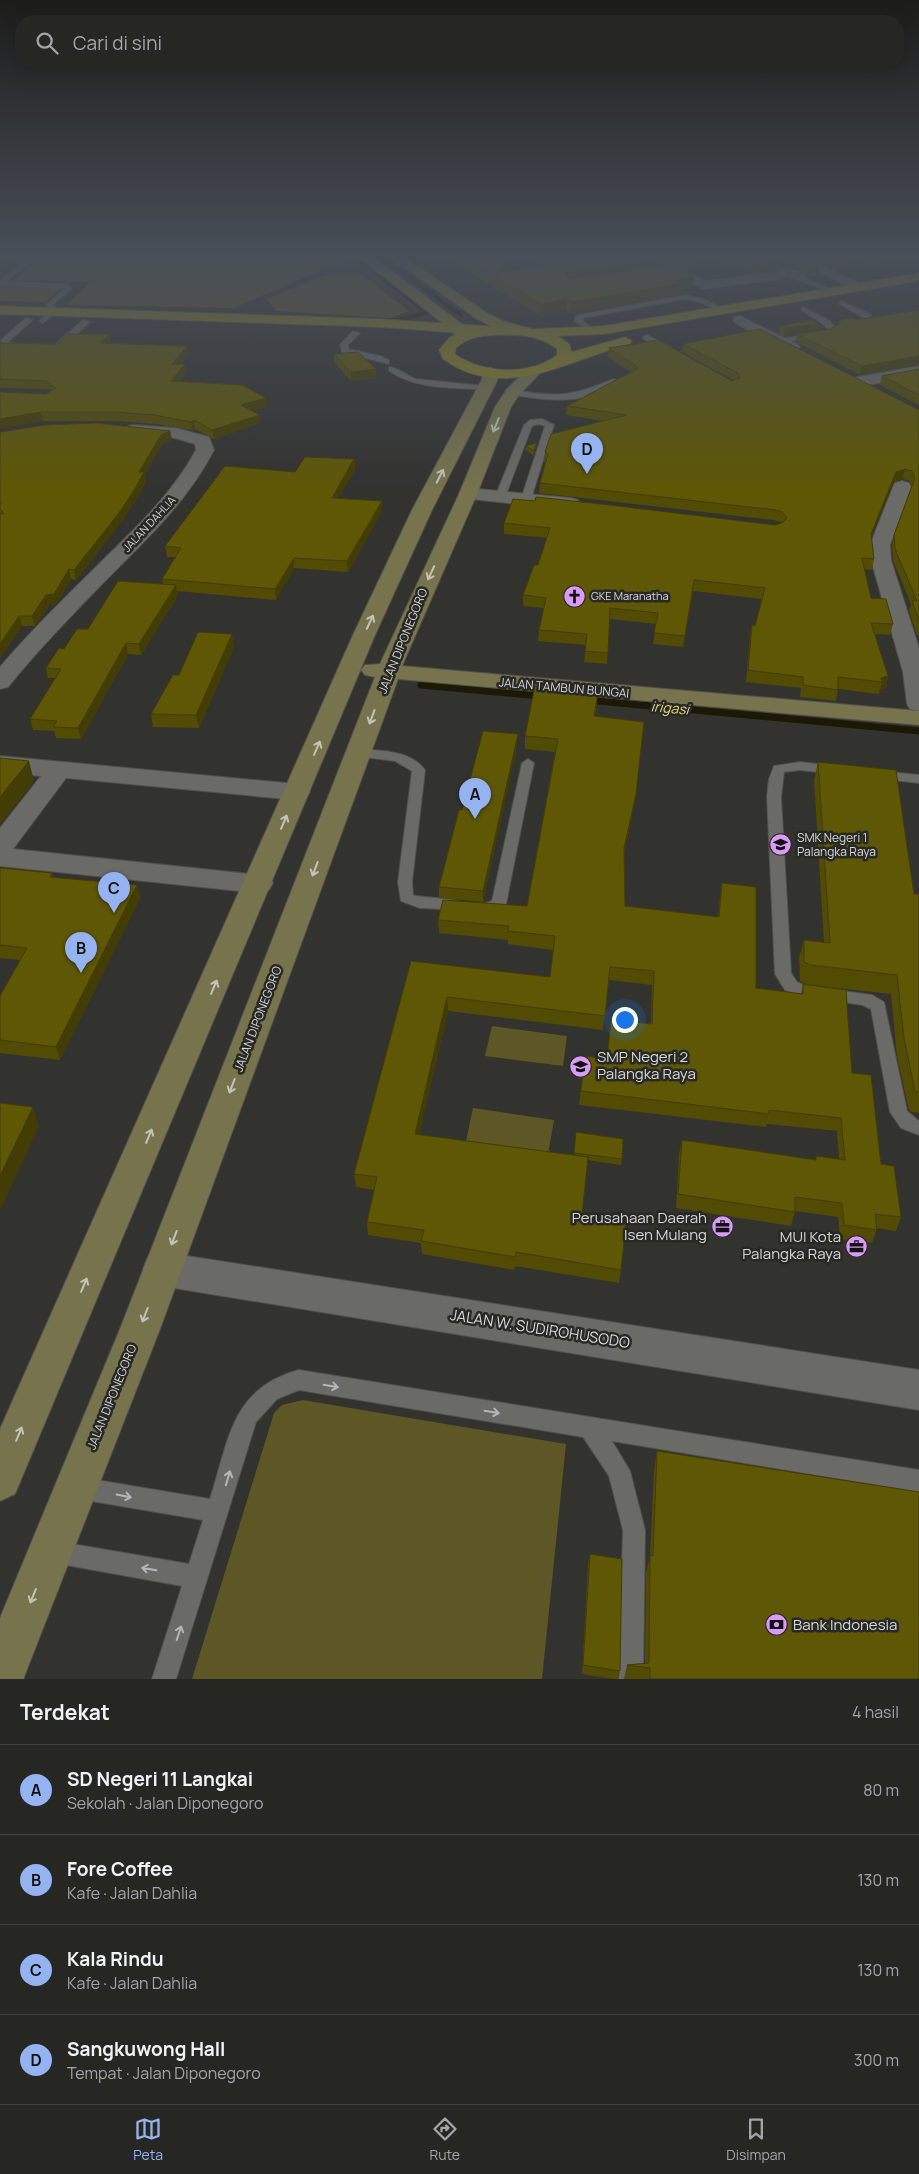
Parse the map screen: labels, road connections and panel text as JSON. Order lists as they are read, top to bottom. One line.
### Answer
{"streets":{"main road":["JALAN DIPONEGORO","JALAN TAMBUN BUNGAI"],"street":["JALAN DAHLIA","JALAN W. SUDIROHUSODO"]},"crossings":[["JALAN DIPONEGORO","JALAN TAMBUN BUNGAI"],["JALAN DIPONEGORO","JALAN W. SUDIROHUSODO"]],"water":["irigasi"],"places":{"church":["GKE Maranatha"],"school or university":["SMK Negeri 1 Palangka Raya","SMP Negeri 2 Palangka Raya"],"office":["Perusahaan Daerah Isen Mulang","MUI Kota Palangka Raya"],"bank":["Bank Indonesia"]},"page":{"search":"Cari di sini","pins":["D","A","C","B"],"heading":["Terdekat","4 hasil"],"list":[{"mark":"A","name":"SD Negeri 11 Langkai","note":"Sekolah · Jalan Diponegoro","value":"80 m"},{"mark":"B","name":"Fore Coffee","note":"Kafe · Jalan Dahlia","value":"130 m"},{"mark":"C","name":"Kala Rindu","note":"Kafe · Jalan Dahlia","value":"130 m"},{"mark":"D","name":"Sangkuwong Hall","note":"Tempat · Jalan Diponegoro","value":"300 m"}],"nav":["Peta","Rute","Disimpan"]}}
